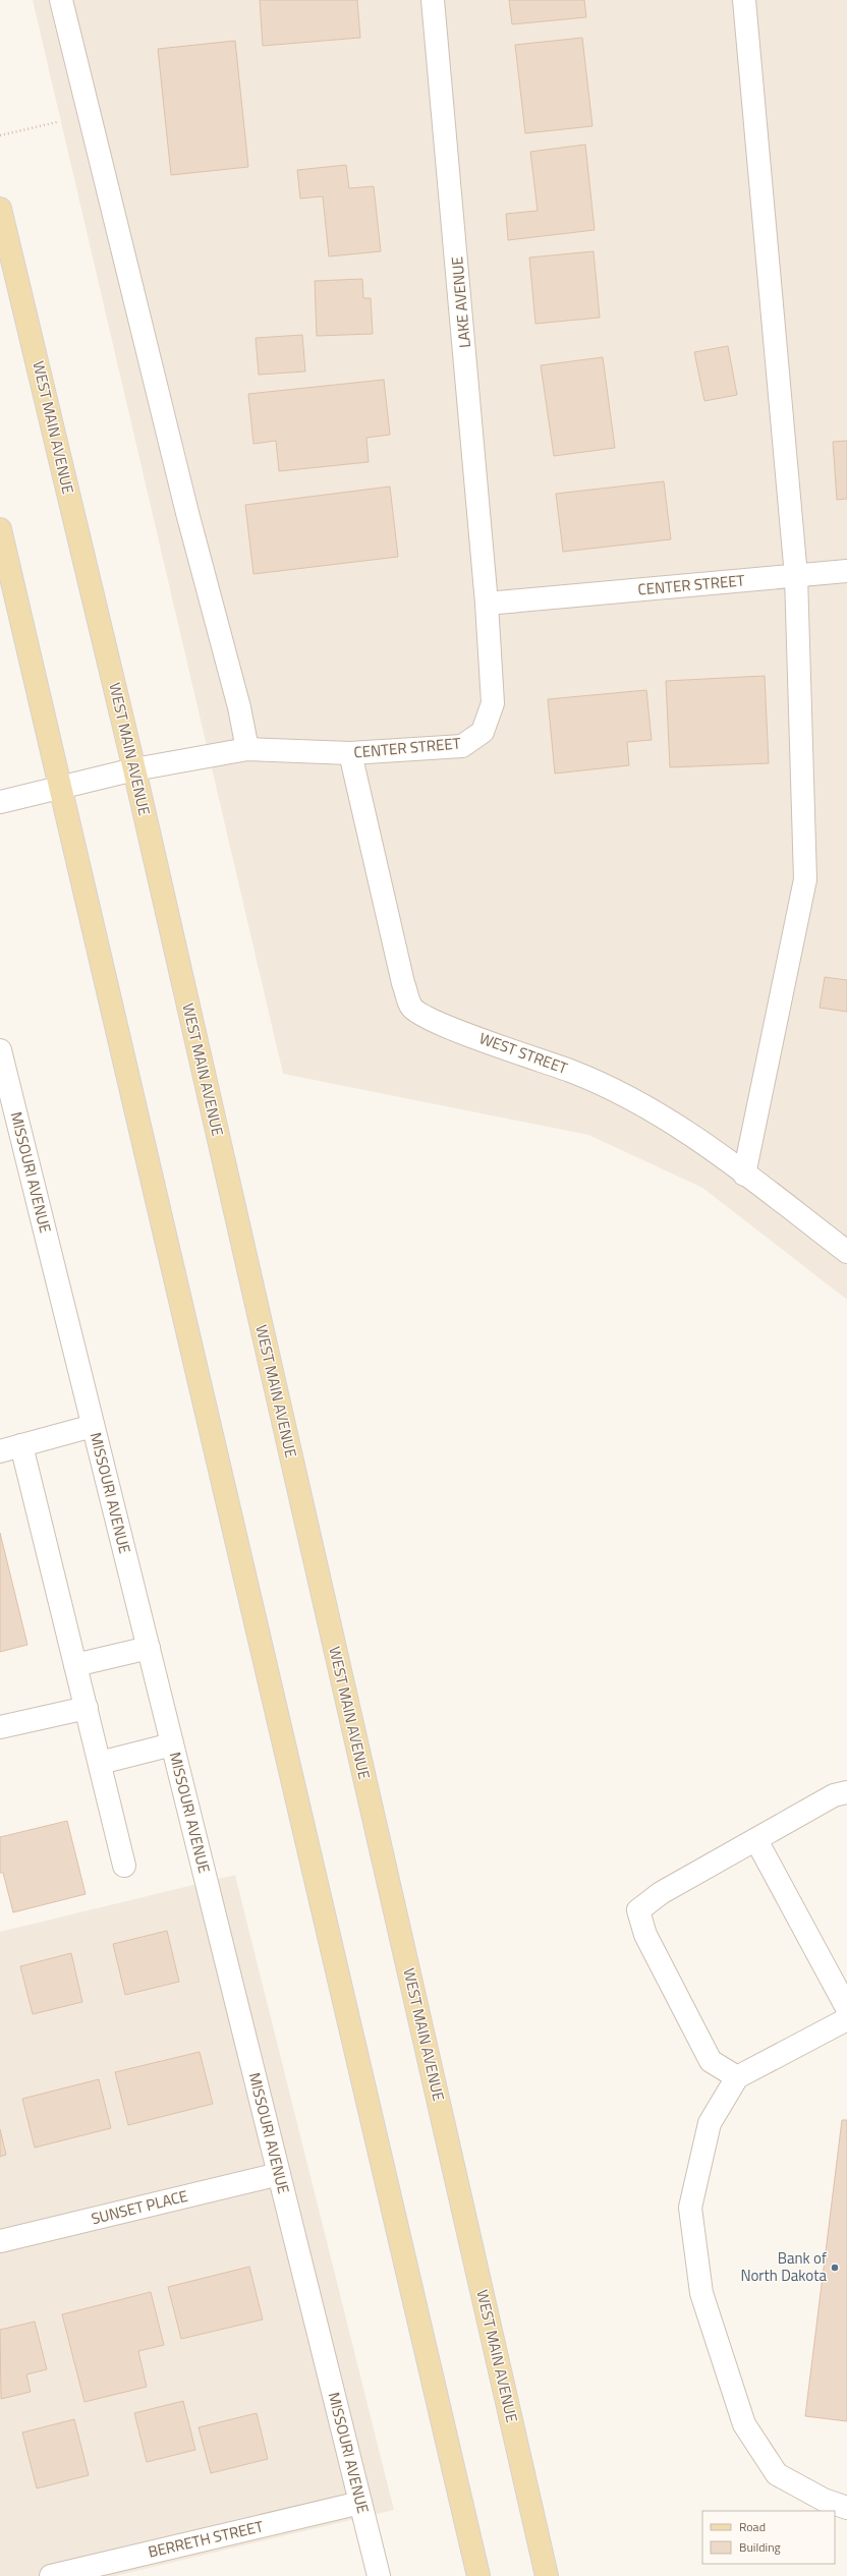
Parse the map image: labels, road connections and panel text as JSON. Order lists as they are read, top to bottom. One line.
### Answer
{"streets":{"main road":["WEST MAIN AVENUE"],"street":["LAKE AVENUE","CENTER STREET","WEST STREET","MISSOURI AVENUE","SUNSET PLACE","BERRETH STREET"]},"crossings":[["LAKE AVENUE","CENTER STREET"],["WEST MAIN AVENUE","CENTER STREET"],["CENTER STREET","WEST STREET"],["MISSOURI AVENUE","SUNSET PLACE"],["MISSOURI AVENUE","BERRETH STREET"]],"places":["Bank of North Dakota"],"legend":["Road","Building"]}
